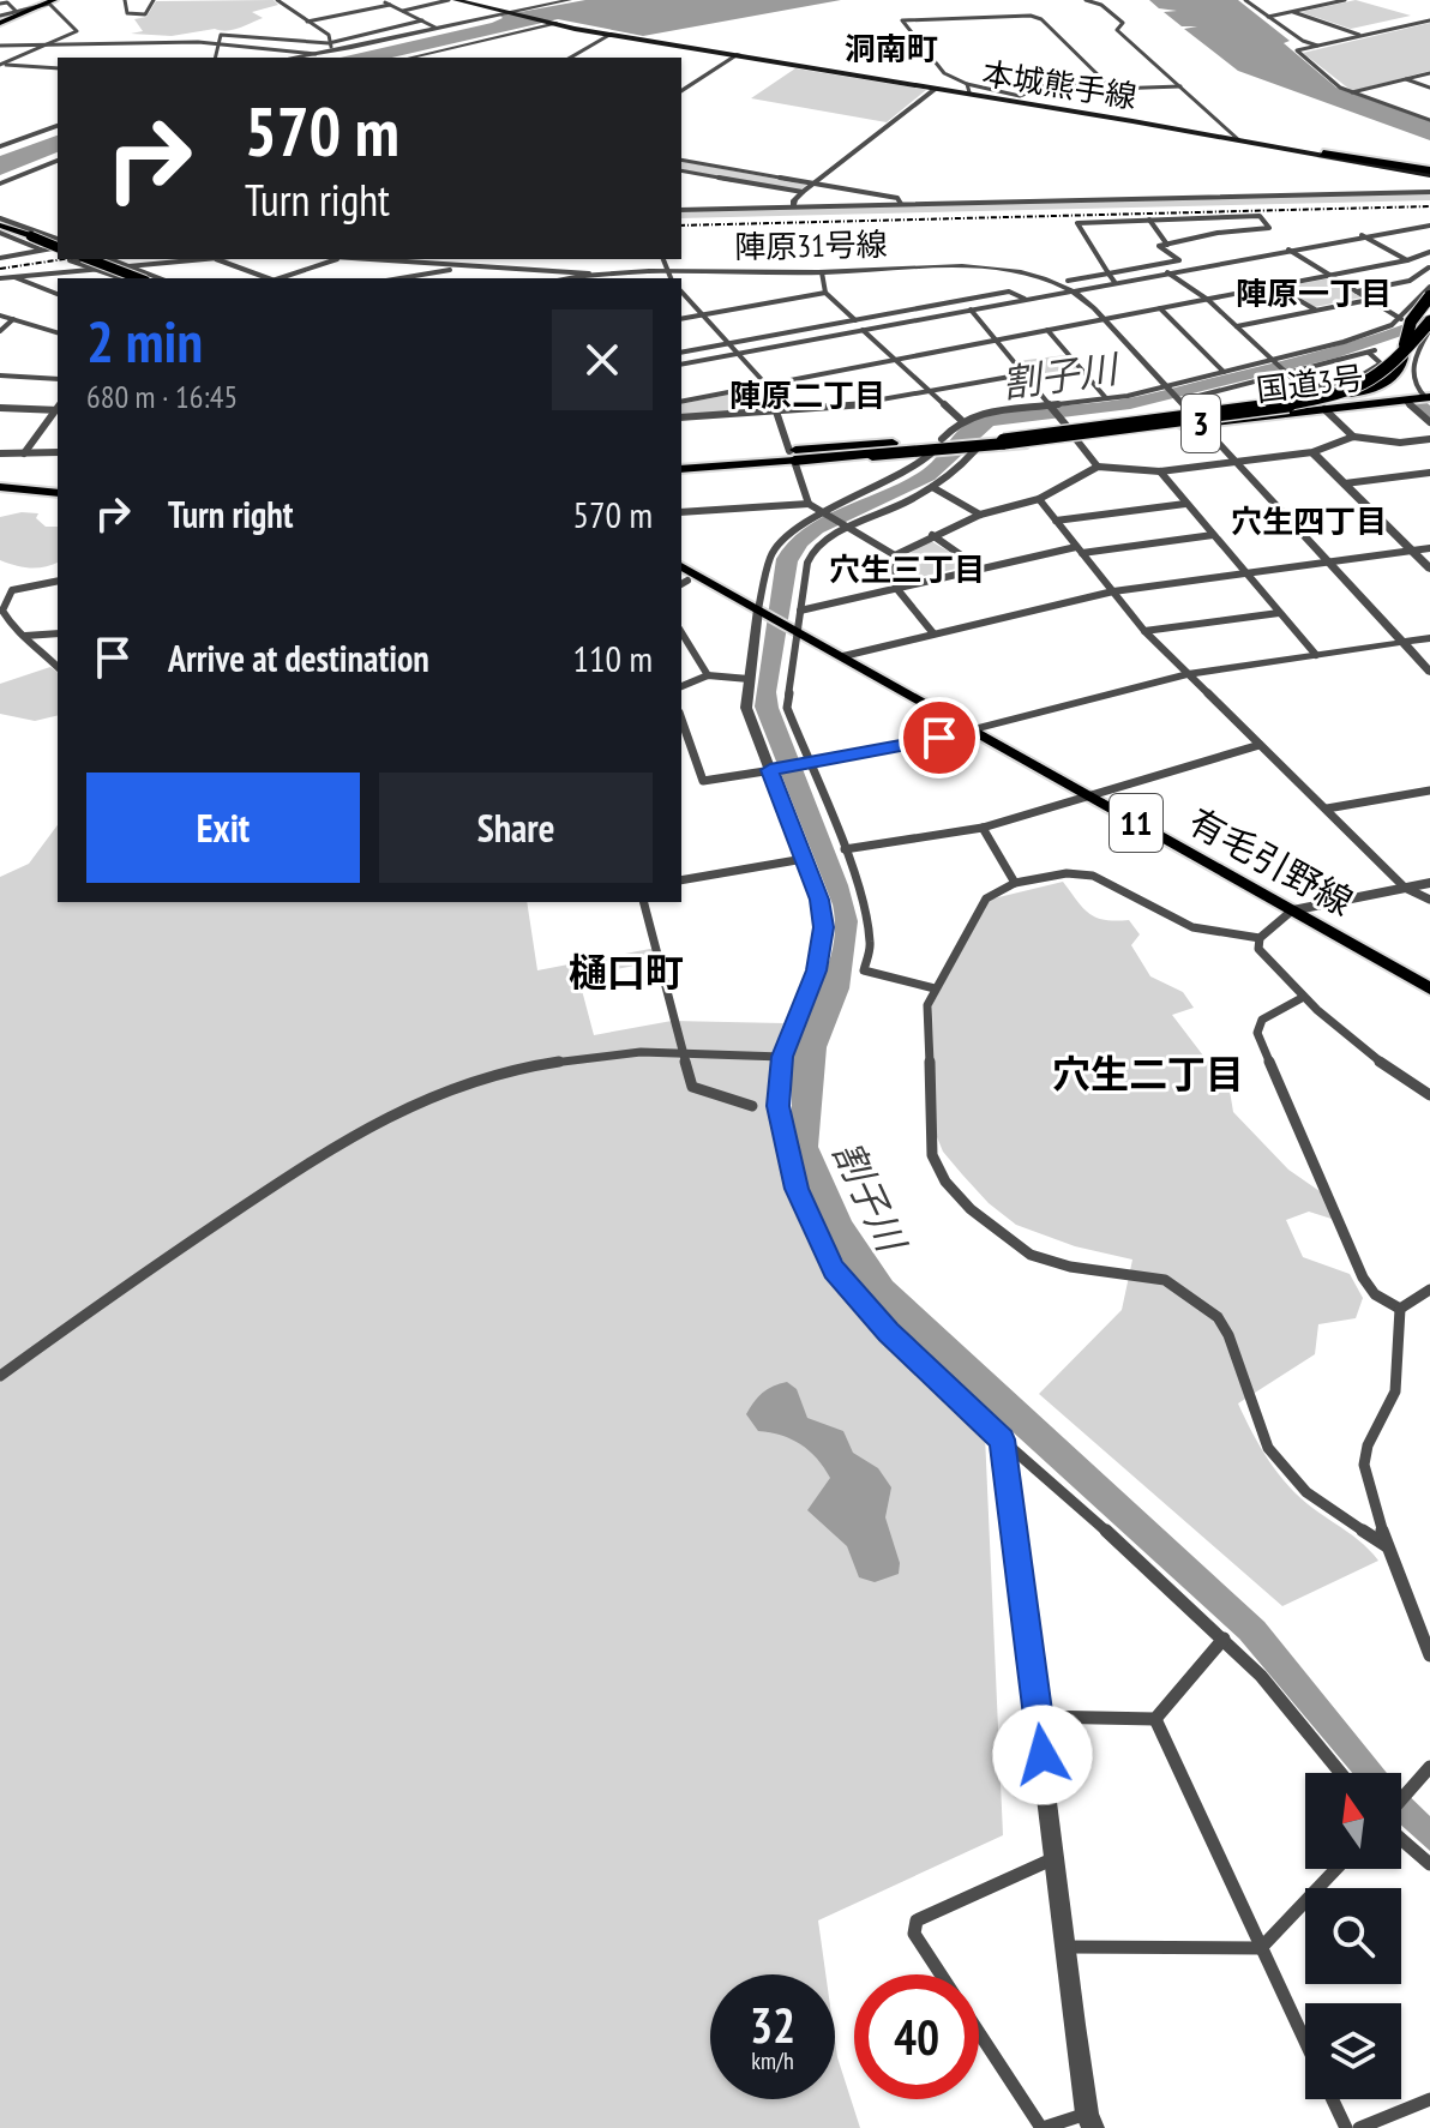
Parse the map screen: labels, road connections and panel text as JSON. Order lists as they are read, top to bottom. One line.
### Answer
{"streets":{"highway":["国道3号","3"],"main road":["本城熊手線","11","有毛引野線"],"street":["陣原31号線"]},"crossings":[["国道3号","3"]],"districts":["洞南町","陣原一丁目","陣原二丁目","穴生四丁目","穴生三丁目","樋口町","穴生二丁目"],"water":["割子川"],"north":"top","page":{"turn":["570 m","Turn right"],"heading":["2 min","680 m · 16:45"],"list":[{"name":"Turn right","value":"570 m"},{"name":"Arrive at destination","value":"110 m"}],"buttons":["Exit","Share"],"speed":"32 km/h","limit":"40"}}
